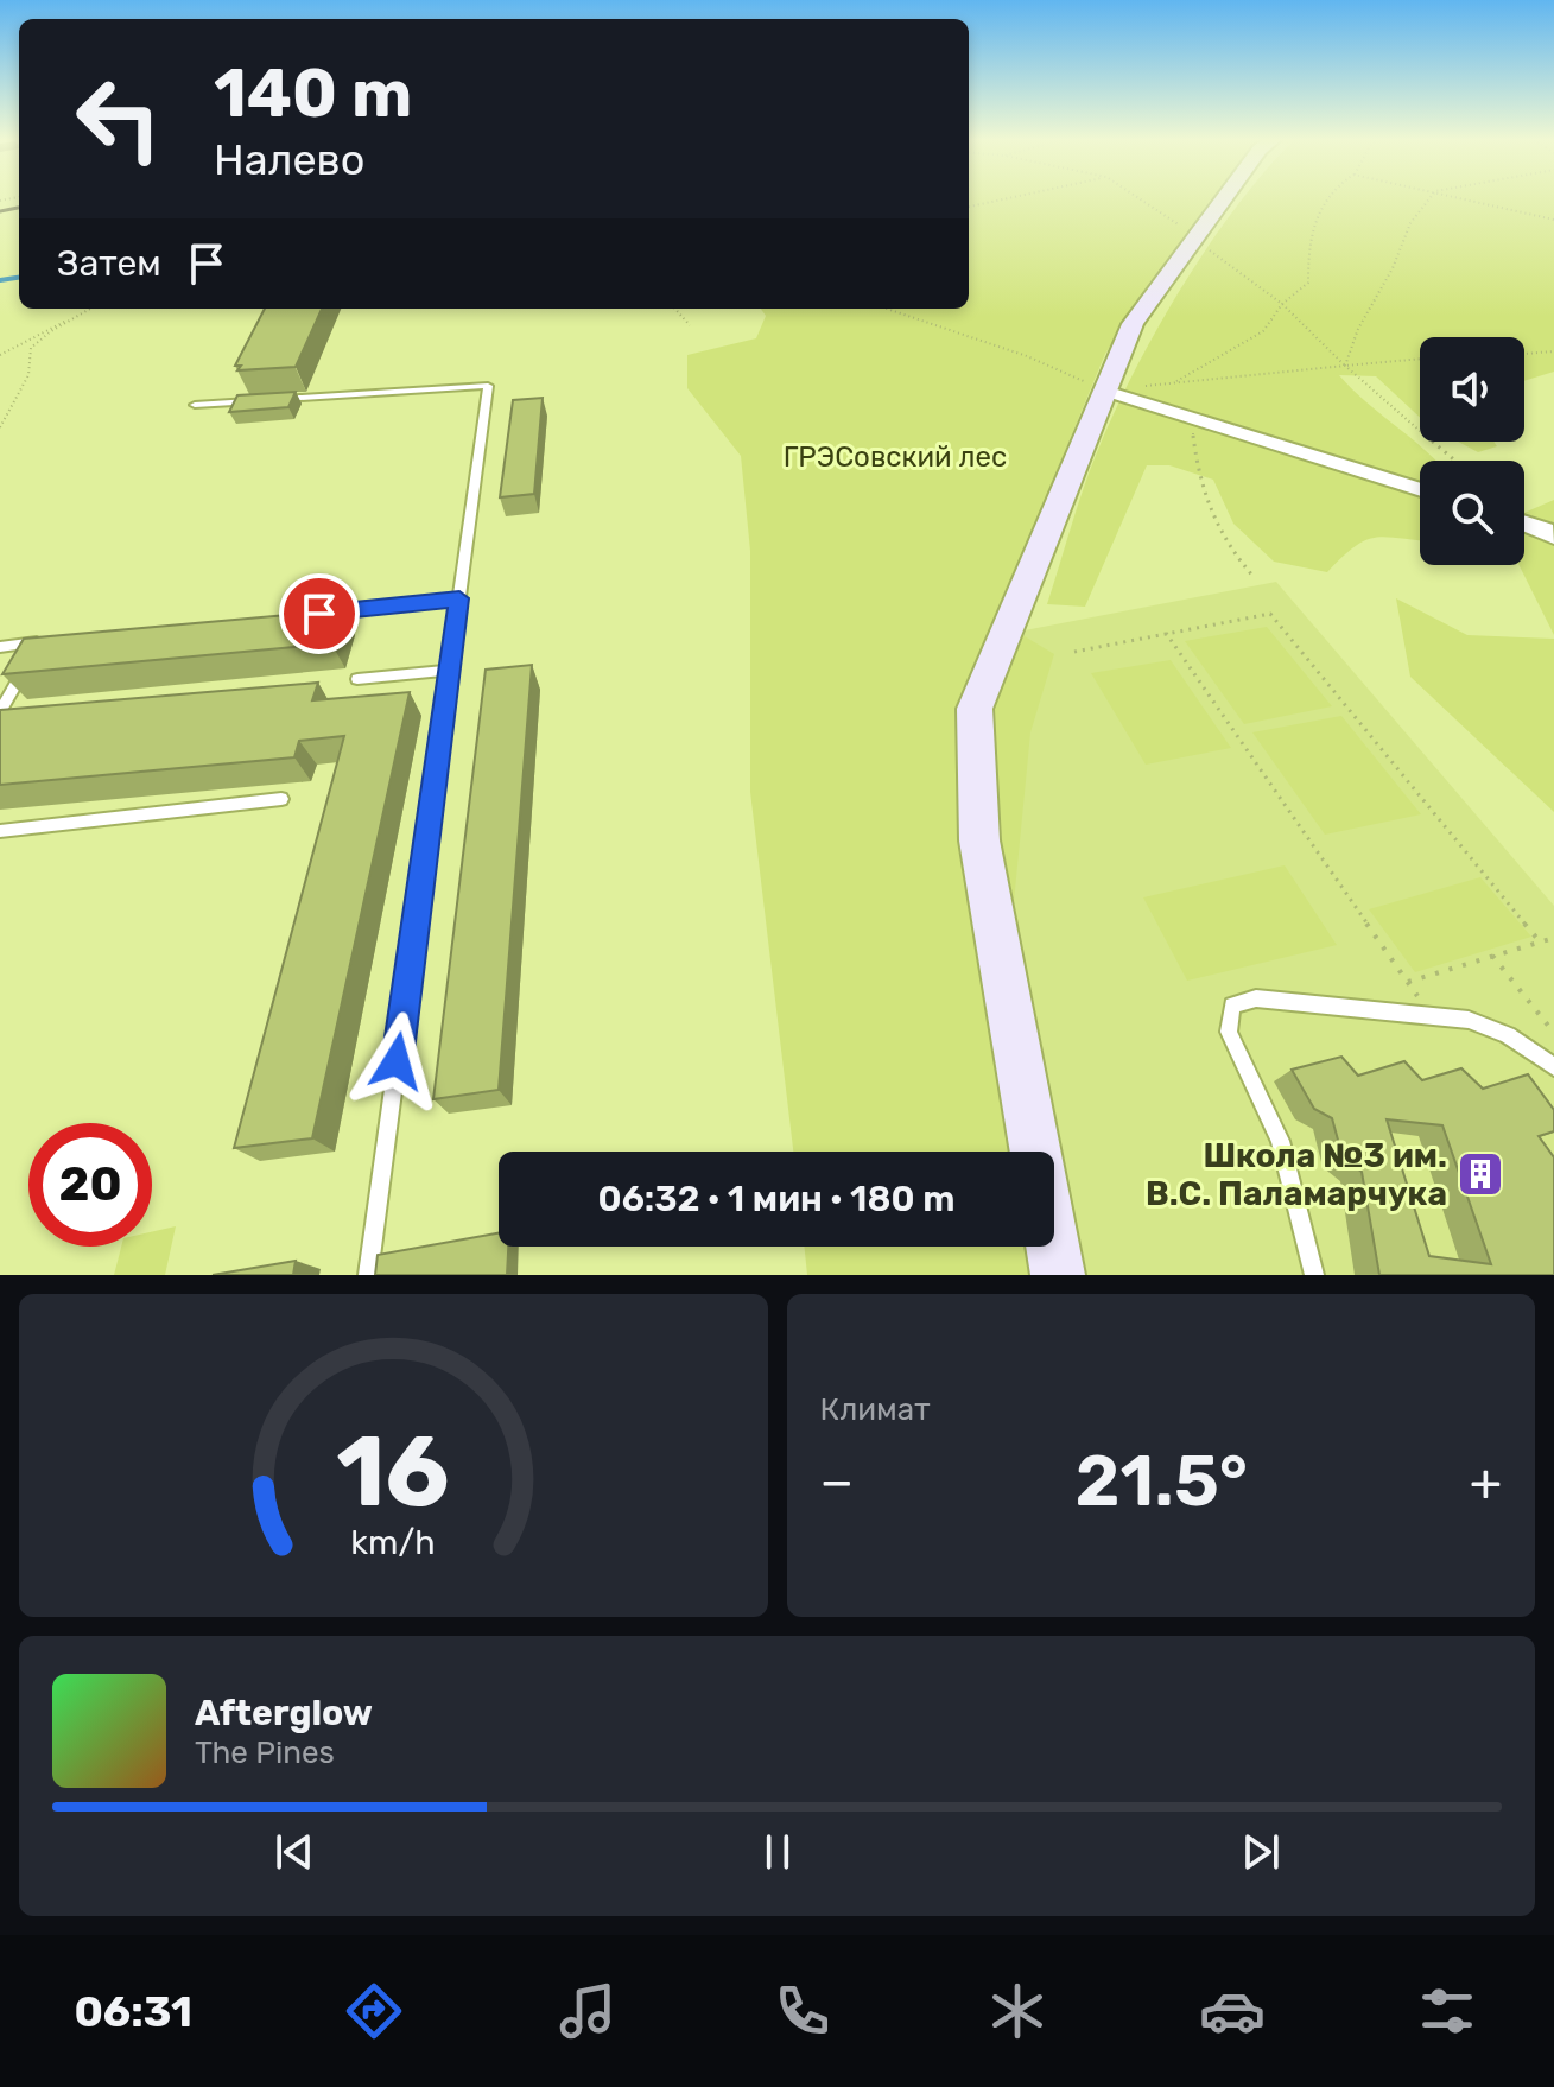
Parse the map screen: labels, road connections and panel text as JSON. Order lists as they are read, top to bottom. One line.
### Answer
{"parks":["ГРЭСовский лес"],"places":{"building":["Школа №3 им. В.С. Паламарчука"]},"page":{"turn":["140 m","Налево"],"then":"Затем","limit":"20","trip":"06:32 · 1 мин · 180 m","tile":"Климат","heat":["−","21.5°","+"],"song":["Afterglow","The Pines"],"tabs":"06:31","gauge":["16","km/h"]}}
